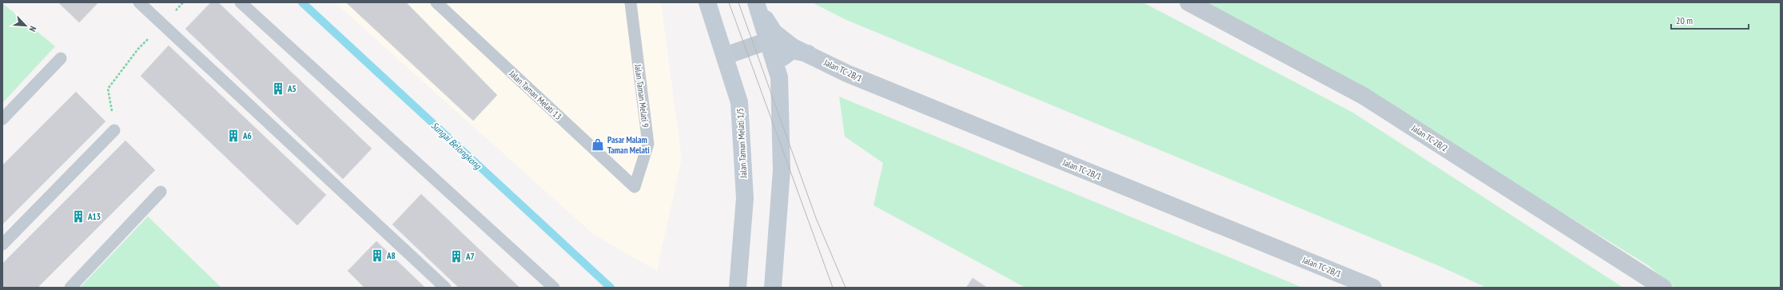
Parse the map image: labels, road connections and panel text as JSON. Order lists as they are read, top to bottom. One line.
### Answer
{"streets":{"main road":["Jalan Taman Melati 1/5"],"street":["Jalan TC 2B/1","Jalan TC 2B/2"],"lane":["Jalan Taman Melati 13","Jalan Taman Melati 9"]},"crossings":[["Jalan Taman Melati 13","Jalan Taman Melati 9"]],"water":["Sungai Belongkong"],"places":{"building":["A5","A6","A13","A8","A7"],"shop":["Pasar Malam Taman Melati"]},"scale_bar":"20 m","north":"bottom right"}
